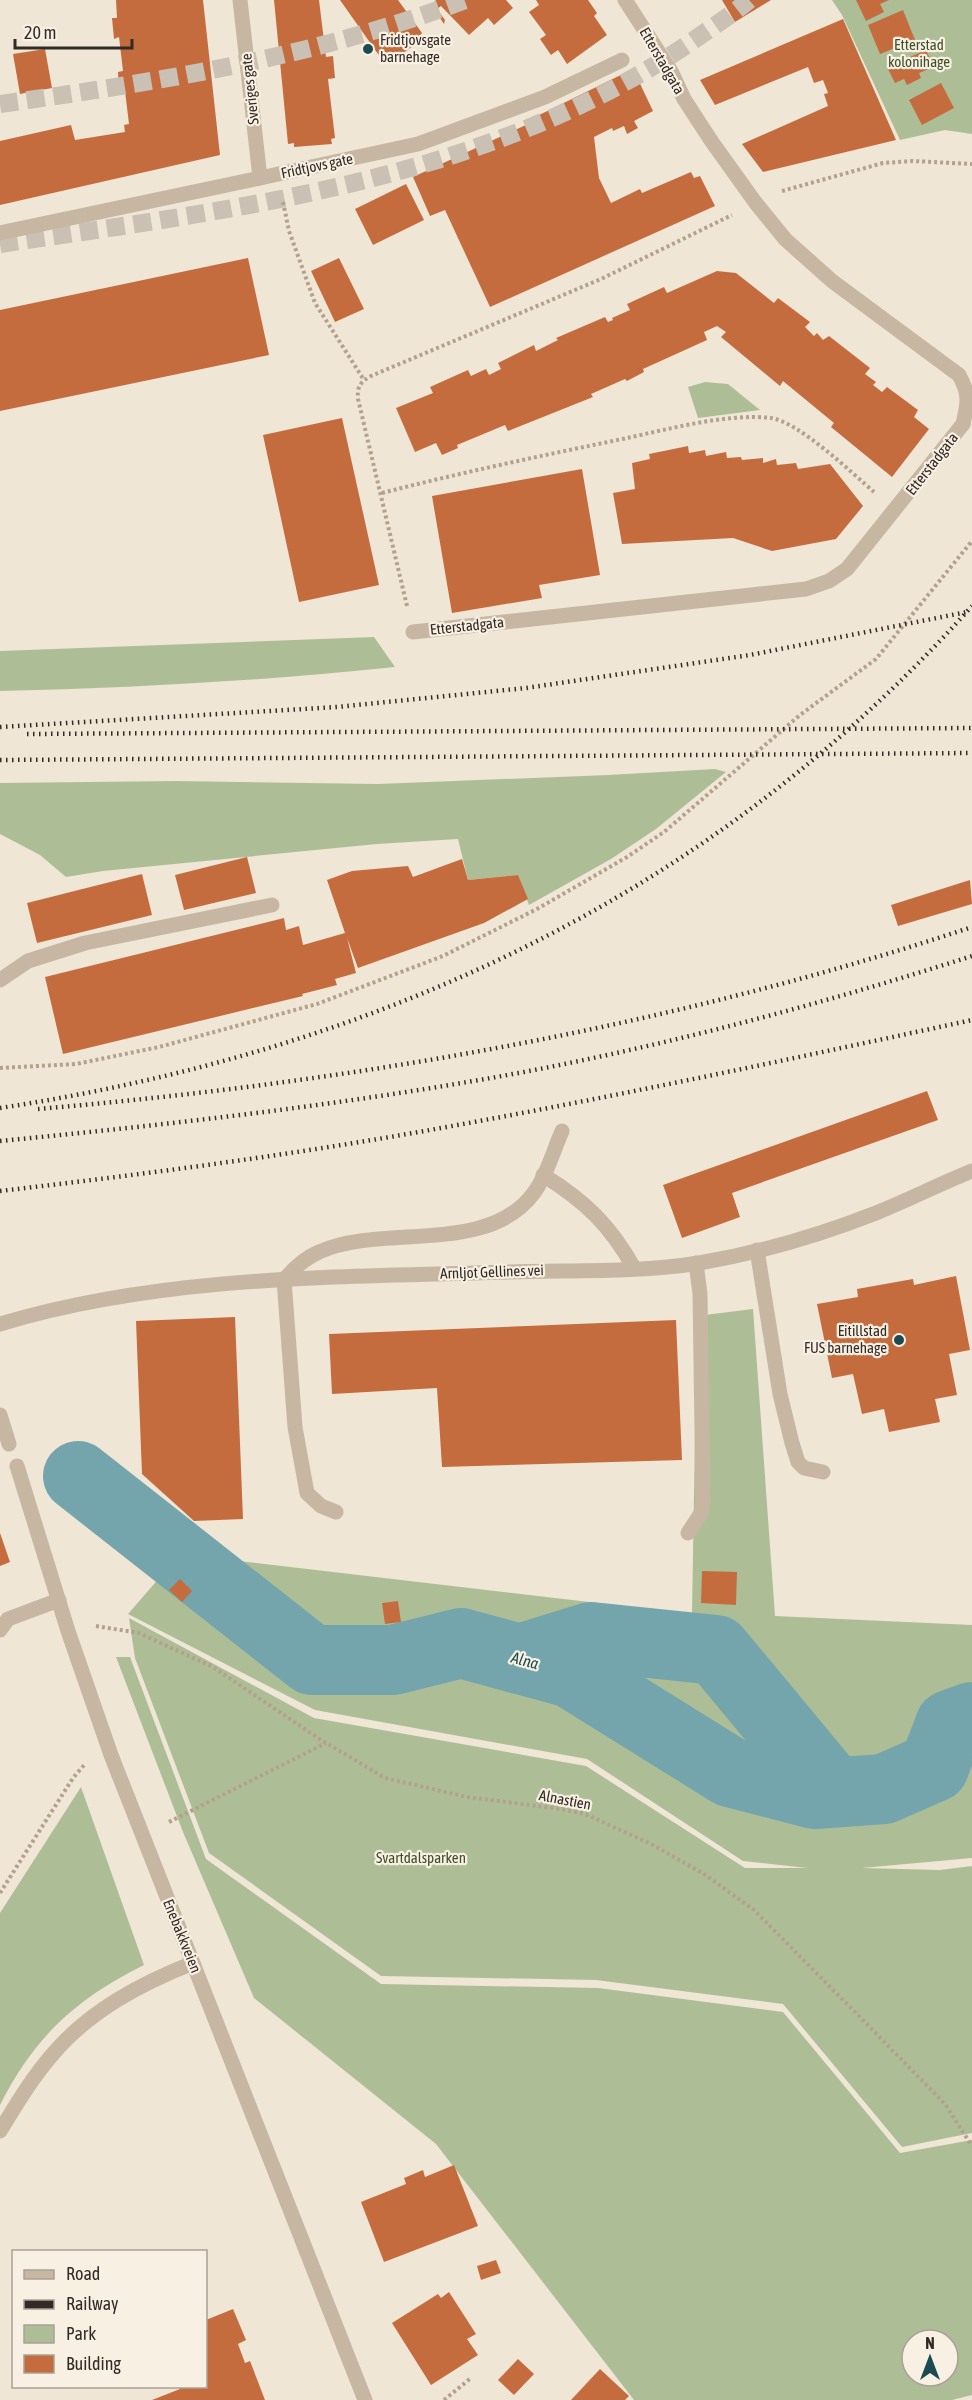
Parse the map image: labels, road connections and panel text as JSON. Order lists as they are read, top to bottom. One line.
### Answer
{"streets":{"street":["Etterstadgata","Sveriges gate","Fridtjovs gate","Arnljot Gellines vei","Enebakkveien"],"path":["Alnastien"]},"crossings":[["Sveriges gate","Fridtjovs gate"],["Alnastien","Enebakkveien"]],"water":["Alna"],"parks":["Etterstad kolonihage","Svartdalsparken"],"places":["Fridtjovsgate barnehage","Eitillstad FUS barnehage"],"legend":["Road","Railway","Park","Building"],"scale_bar":"20 m","north":"top"}
